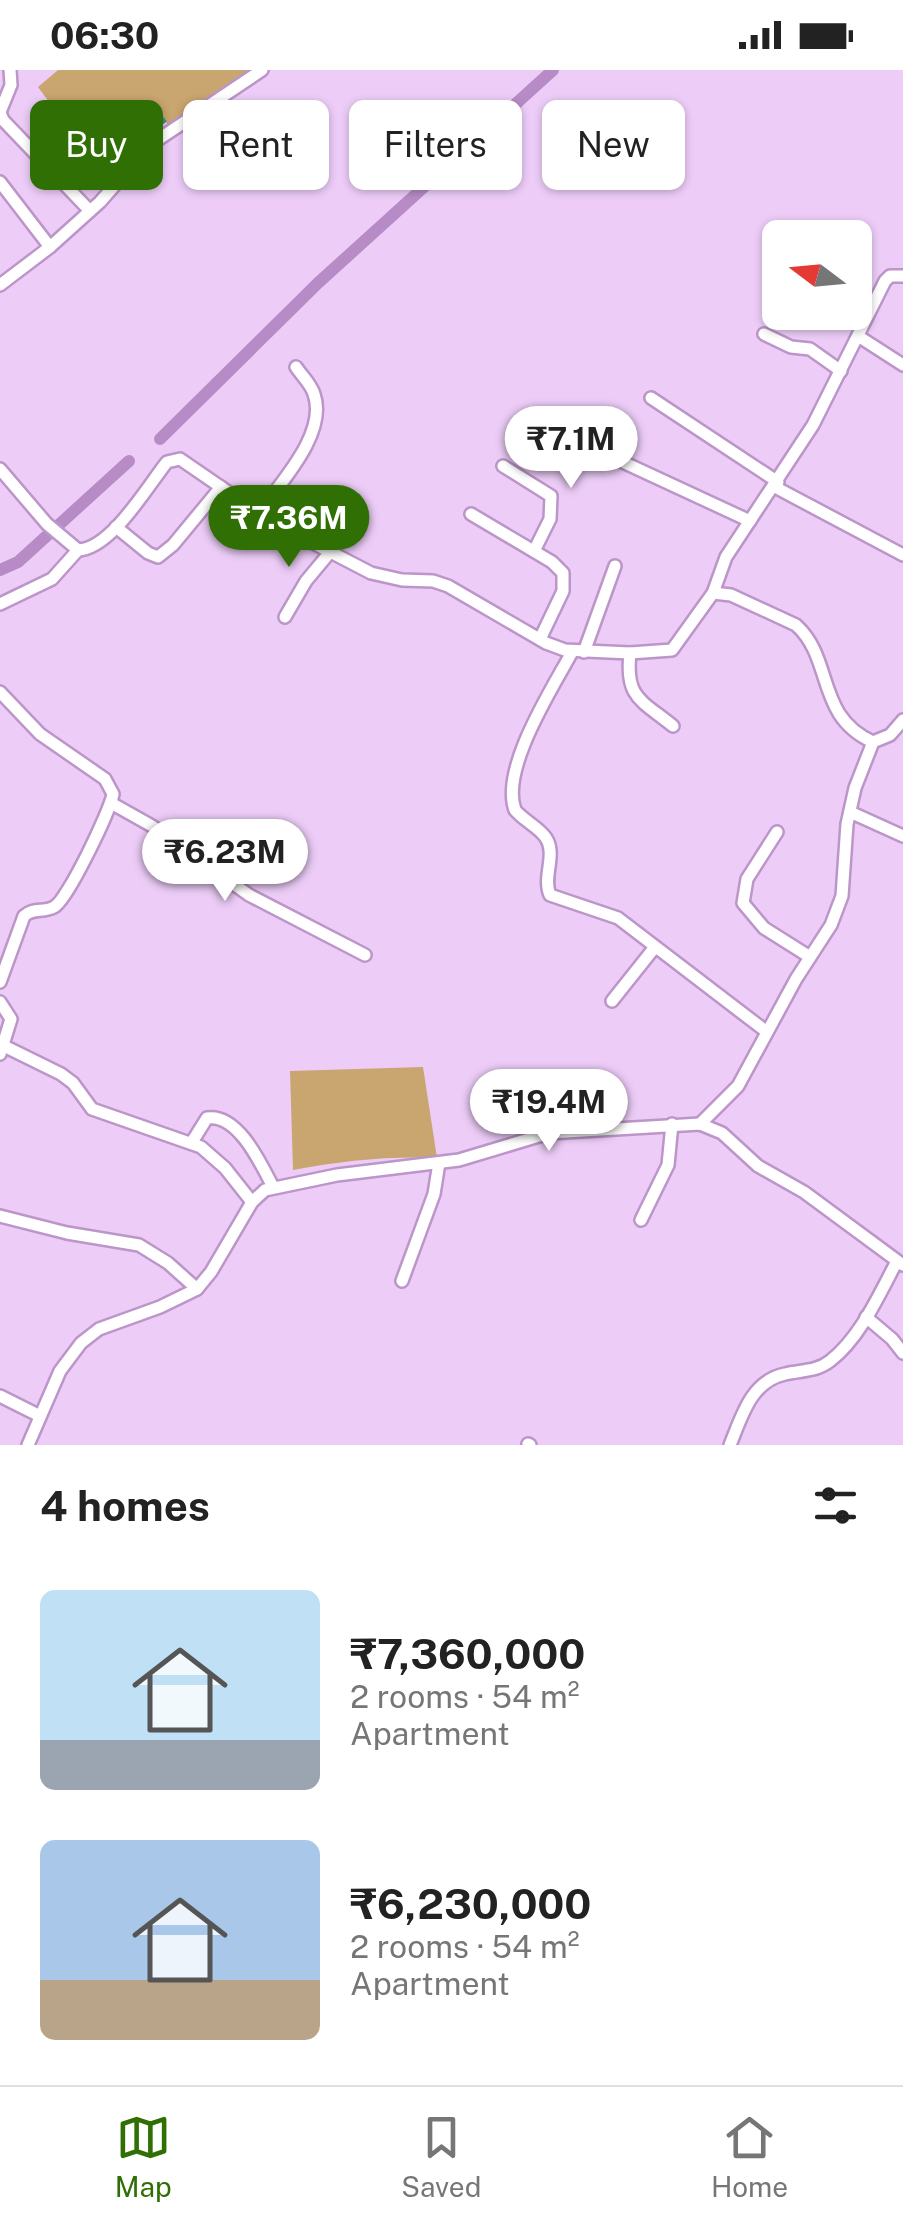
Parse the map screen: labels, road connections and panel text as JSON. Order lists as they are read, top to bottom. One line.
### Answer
{"north":"left","page":{"status":"06:30","chip":["Buy","Rent","Filters","New"],"price":["₹7.1M","₹7.36M","₹6.23M","₹19.4M"],"heading":"4 homes","list":[{"name":"₹7,360,000","note":"2 rooms · 54 m² · Apartment"},{"name":"₹6,230,000","note":"2 rooms · 54 m² · Apartment"}],"tabs":["Map","Saved","Home"]}}
